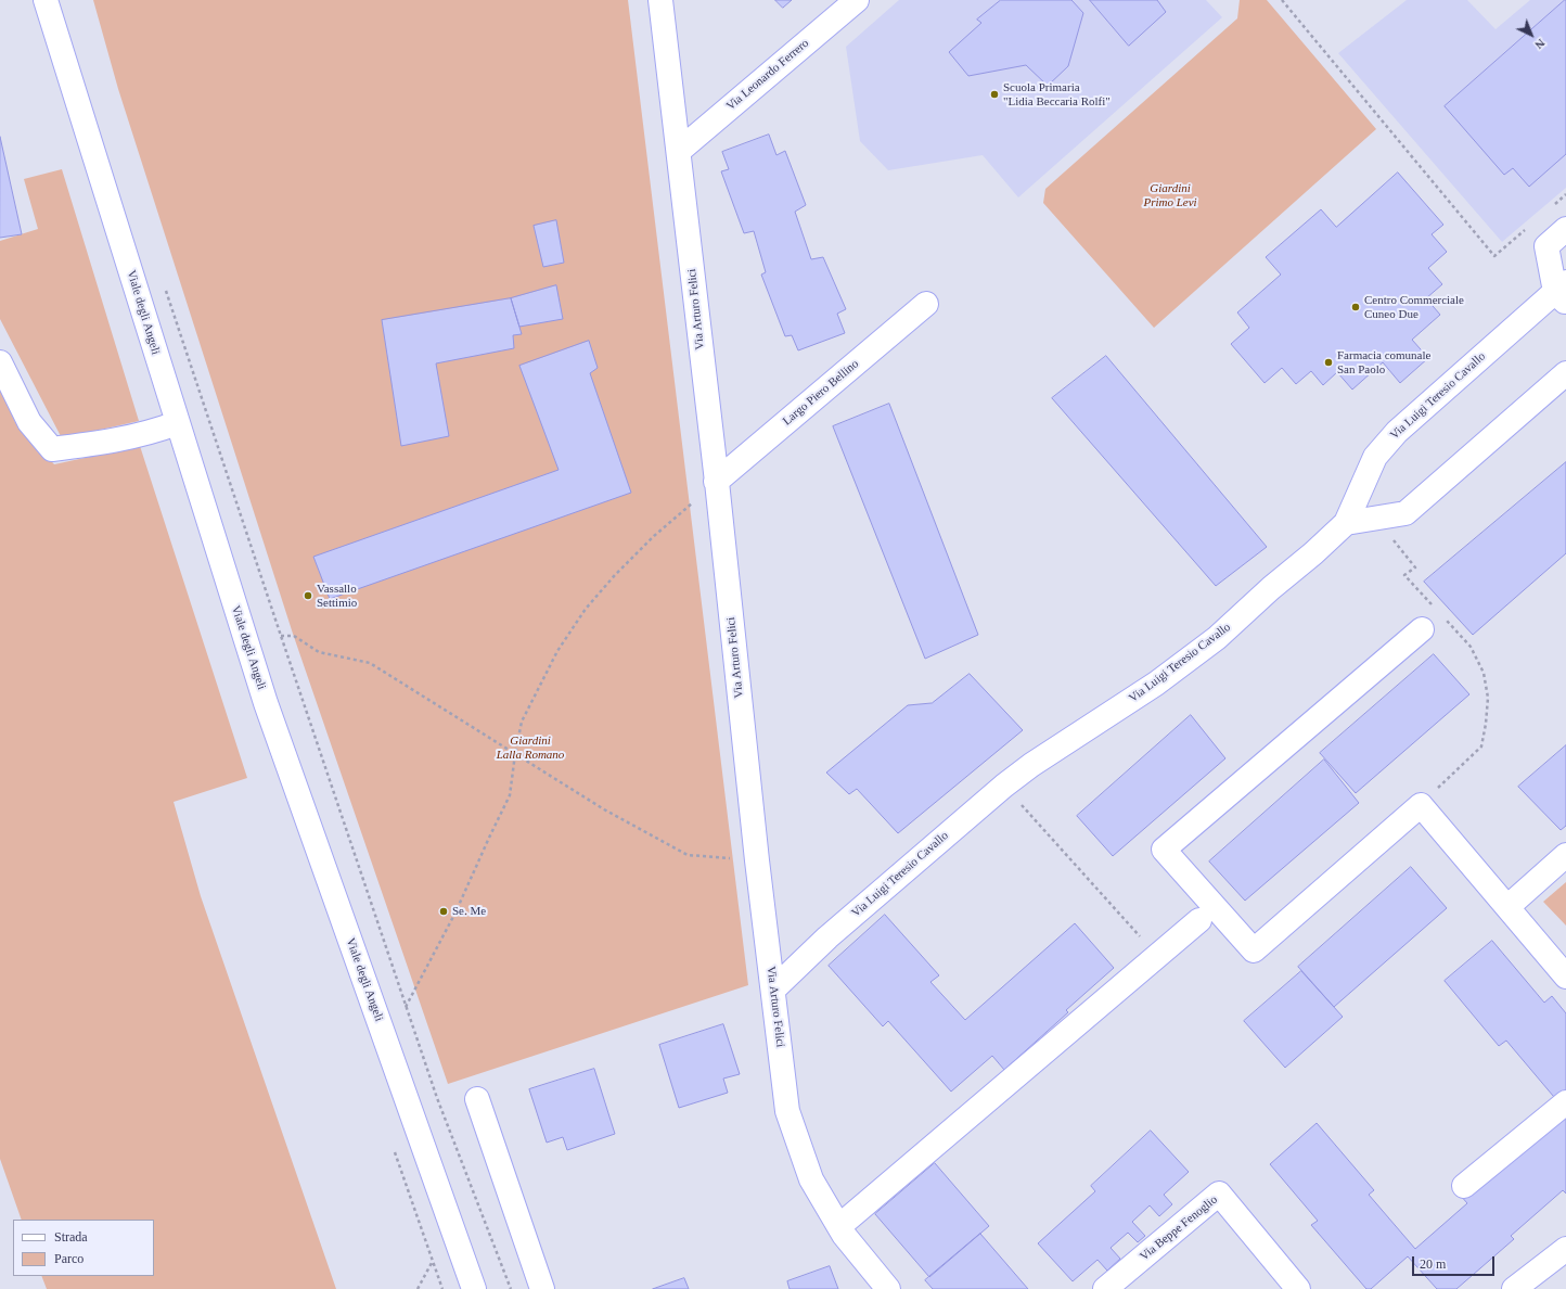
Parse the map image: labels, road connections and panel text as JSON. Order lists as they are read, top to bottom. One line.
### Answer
{"streets":{"street":["Via Leonardo Ferrero","Via Arturo Felici","Viale degli Angeli","Largo Piero Bellino","Via Luigi Teresio Cavallo","Via Beppe Fenoglio"]},"crossings":[["Via Leonardo Ferrero","Via Arturo Felici"],["Via Arturo Felici","Largo Piero Bellino"],["Via Arturo Felici","Via Luigi Teresio Cavallo"]],"parks":["Giardini Primo Levi","Giardini Lalla Romano"],"places":["Scuola Primaria \"Lidia Beccaria Rolfi\"","Centro Commerciale Cuneo Due","Farmacia comunale San Paolo","Vassallo Settimio","Se. Me"],"legend":["Strada","Parco"],"scale_bar":"20 m","north":"bottom right"}
